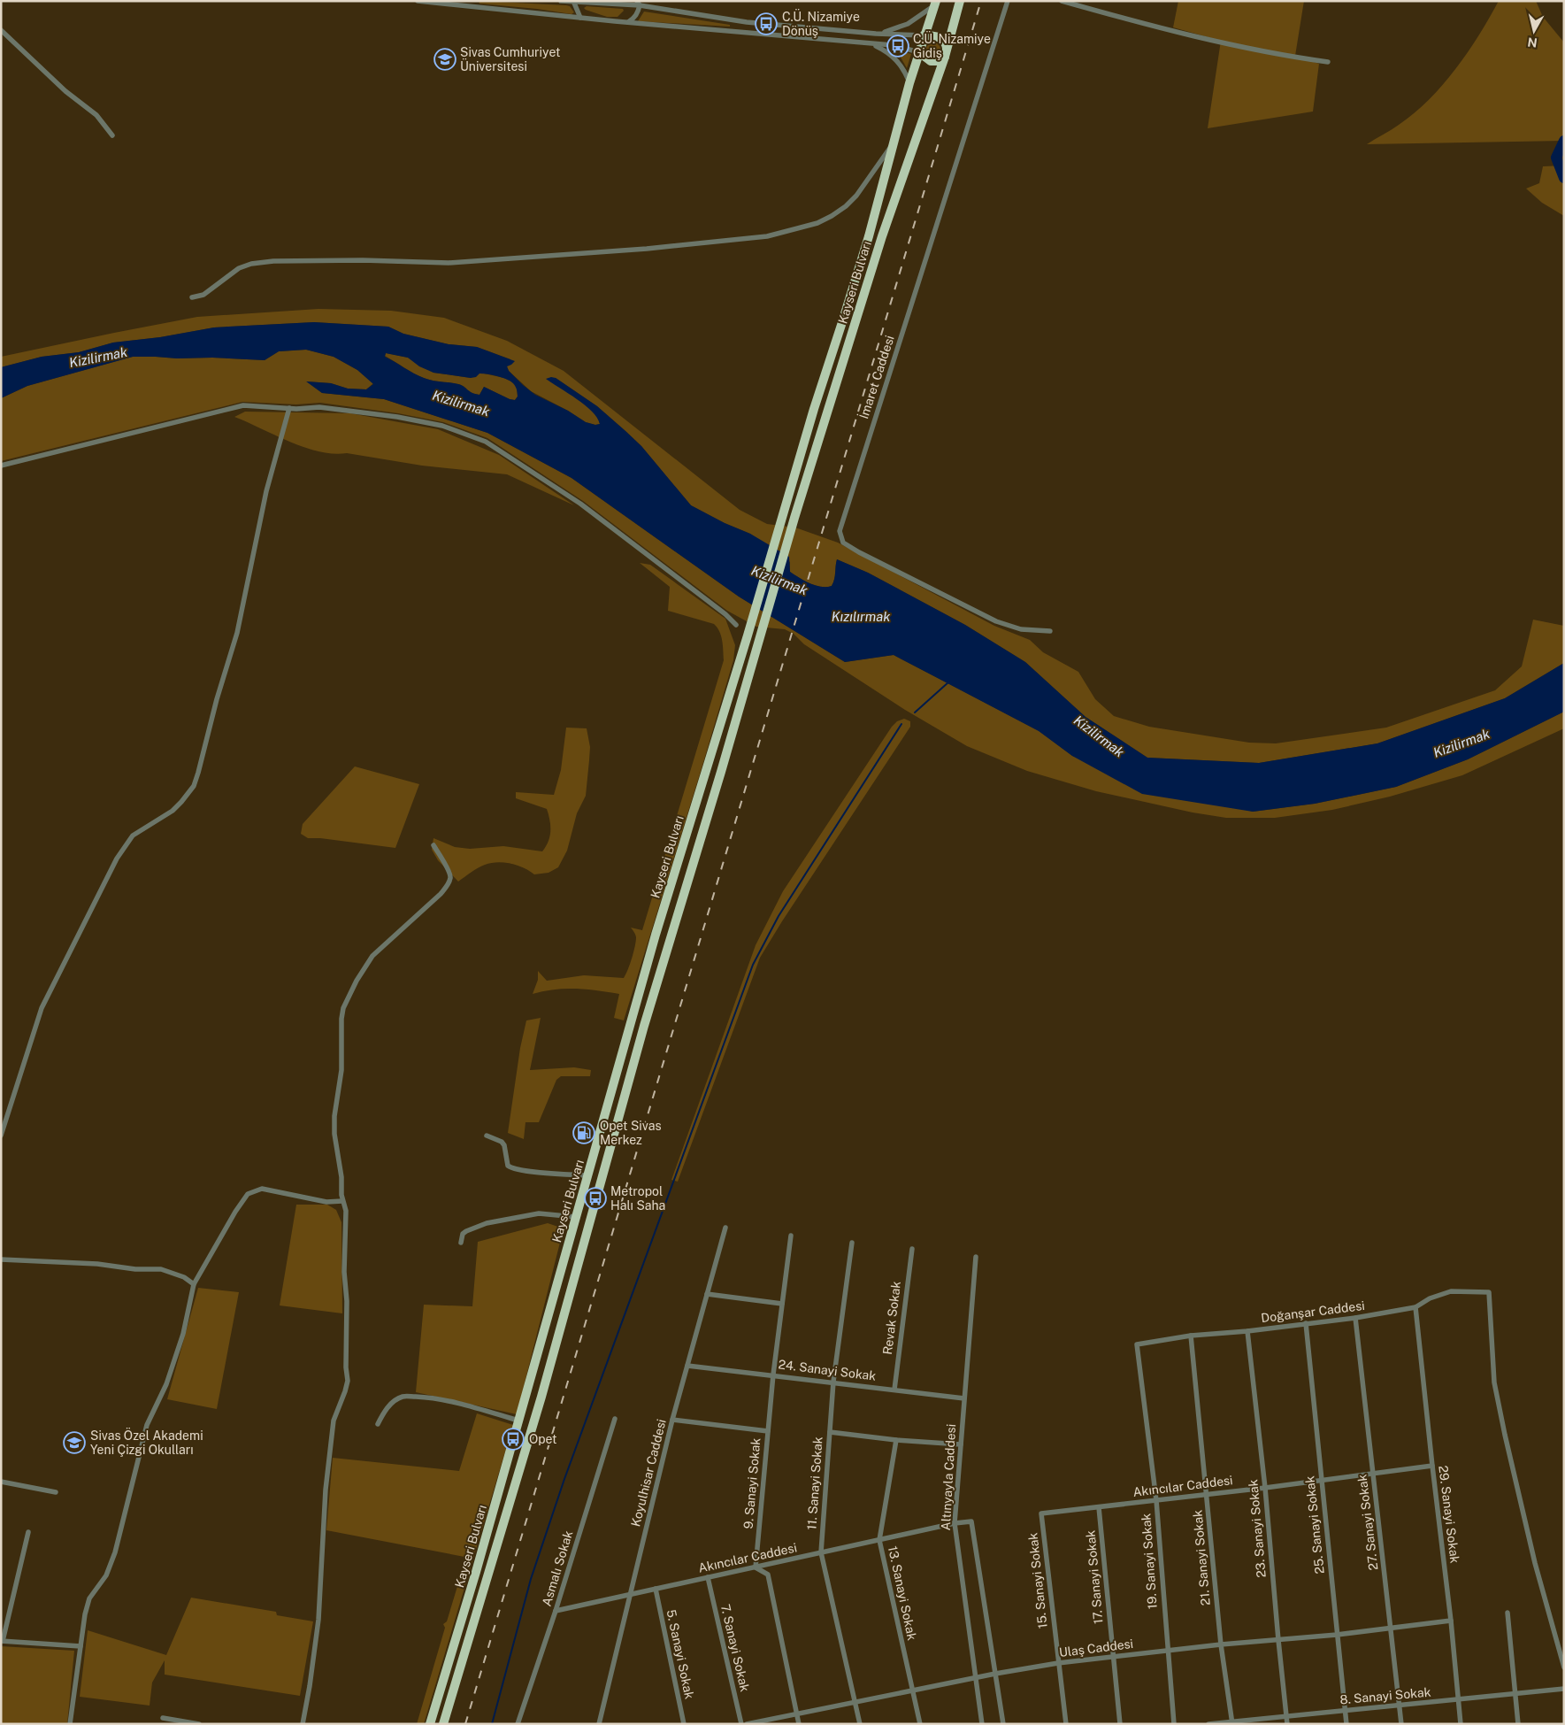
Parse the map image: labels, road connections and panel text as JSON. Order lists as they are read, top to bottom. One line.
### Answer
{"streets":{"highway":["Kayseri Bulvarı"],"street":["İmaret Caddesi","Doğanşar Caddesi","Revak Sokak","24. Sanayi Sokak","Koyulhisar Caddesi","Altınyayla Caddesi","9. Sanayi Sokak","11. Sanayi Sokak","Akıncılar Caddesi","29. Sanayi Sokak","27. Sanayi Sokak","25. Sanayi Sokak","23. Sanayi Sokak","21. Sanayi Sokak","19. Sanayi Sokak","Asmalı Sokak","17. Sanayi Sokak","15. Sanayi Sokak","13. Sanayi Sokak","7. Sanayi Sokak","Ulaş Caddesi","5. Sanayi Sokak","8. Sanayi Sokak"]},"crossings":[["Doğanşar Caddesi","29. Sanayi Sokak"],["Doğanşar Caddesi","27. Sanayi Sokak"],["Doğanşar Caddesi","25. Sanayi Sokak"],["Doğanşar Caddesi","23. Sanayi Sokak"],["Doğanşar Caddesi","21. Sanayi Sokak"],["Doğanşar Caddesi","19. Sanayi Sokak"],["Revak Sokak","24. Sanayi Sokak"],["24. Sanayi Sokak","Koyulhisar Caddesi"],["24. Sanayi Sokak","Altınyayla Caddesi"],["24. Sanayi Sokak","9. Sanayi Sokak"],["24. Sanayi Sokak","11. Sanayi Sokak"],["Koyulhisar Caddesi","Akıncılar Caddesi"],["Altınyayla Caddesi","Akıncılar Caddesi"],["Altınyayla Caddesi","Ulaş Caddesi"],["9. Sanayi Sokak","Akıncılar Caddesi"],["11. Sanayi Sokak","Akıncılar Caddesi"],["11. Sanayi Sokak","Ulaş Caddesi"],["Akıncılar Caddesi","29. Sanayi Sokak"],["Akıncılar Caddesi","27. Sanayi Sokak"],["Akıncılar Caddesi","25. Sanayi Sokak"],["Akıncılar Caddesi","23. Sanayi Sokak"],["Akıncılar Caddesi","21. Sanayi Sokak"],["Akıncılar Caddesi","19. Sanayi Sokak"],["Akıncılar Caddesi","Asmalı Sokak"],["Akıncılar Caddesi","17. Sanayi Sokak"],["Akıncılar Caddesi","15. Sanayi Sokak"],["Akıncılar Caddesi","13. Sanayi Sokak"],["Akıncılar Caddesi","7. Sanayi Sokak"],["Akıncılar Caddesi","5. Sanayi Sokak"],["29. Sanayi Sokak","Ulaş Caddesi"],["29. Sanayi Sokak","8. Sanayi Sokak"],["27. Sanayi Sokak","Ulaş Caddesi"],["27. Sanayi Sokak","8. Sanayi Sokak"],["25. Sanayi Sokak","Ulaş Caddesi"],["25. Sanayi Sokak","8. Sanayi Sokak"],["23. Sanayi Sokak","Ulaş Caddesi"],["23. Sanayi Sokak","8. Sanayi Sokak"],["21. Sanayi Sokak","Ulaş Caddesi"],["21. Sanayi Sokak","8. Sanayi Sokak"],["19. Sanayi Sokak","Ulaş Caddesi"],["17. Sanayi Sokak","Ulaş Caddesi"],["15. Sanayi Sokak","Ulaş Caddesi"],["13. Sanayi Sokak","Ulaş Caddesi"]],"water":["Kizilirmak","Kızılırmak"],"places":{"bus stop":["C.Ü. Nizamiye Dönüş","C.Ü. Nizamiye Gidiş","Metropol Halı Saha","Opet"],"school or university":["Sivas Cumhuriyet Üniversitesi","Sivas Özel Akademi Yeni Çizgi Okulları"],"fuel station":["Opet Sivas Merkez"]},"north":"bottom"}
